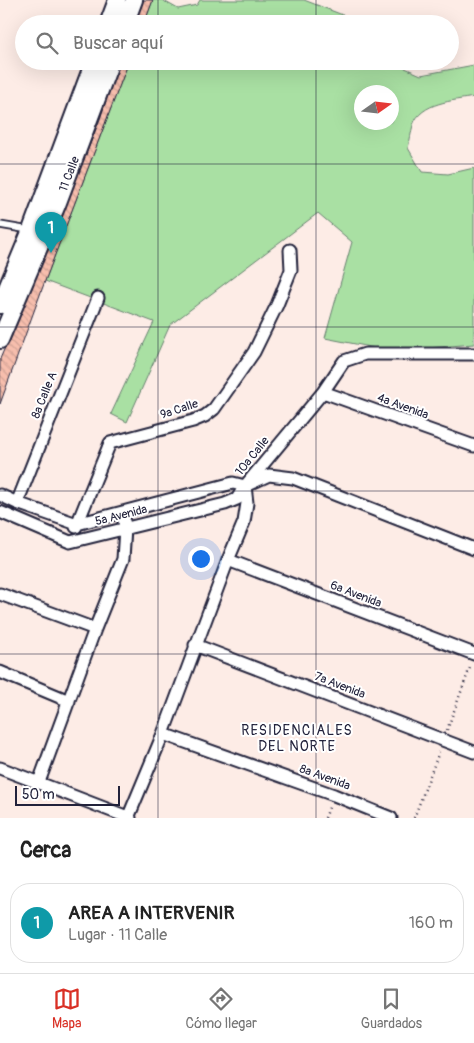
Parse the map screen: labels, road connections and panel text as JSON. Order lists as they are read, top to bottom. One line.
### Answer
{"streets":{"street":["11 Calle","8a Calle A","4a Avenida","9a Calle","10a Calle","5a Avenida","6a Avenida","7a Avenida","8a Avenida"]},"crossings":[["8a Calle A","5a Avenida"],["4a Avenida","10a Calle"],["9a Calle","5a Avenida"],["10a Calle","5a Avenida"],["10a Calle","6a Avenida"],["10a Calle","7a Avenida"],["10a Calle","8a Avenida"]],"districts":["RESIDENCIALES DEL NORTE"],"scale_bar":"50 m","north":"right","page":{"search":"Buscar aquí","pins":"1","scale":"50 m","heading":"Cerca","list":[{"mark":"1","name":"AREA A INTERVENIR","note":"Lugar · 11 Calle","value":"160 m"}],"nav":["Mapa","Cómo llegar","Guardados"]}}
